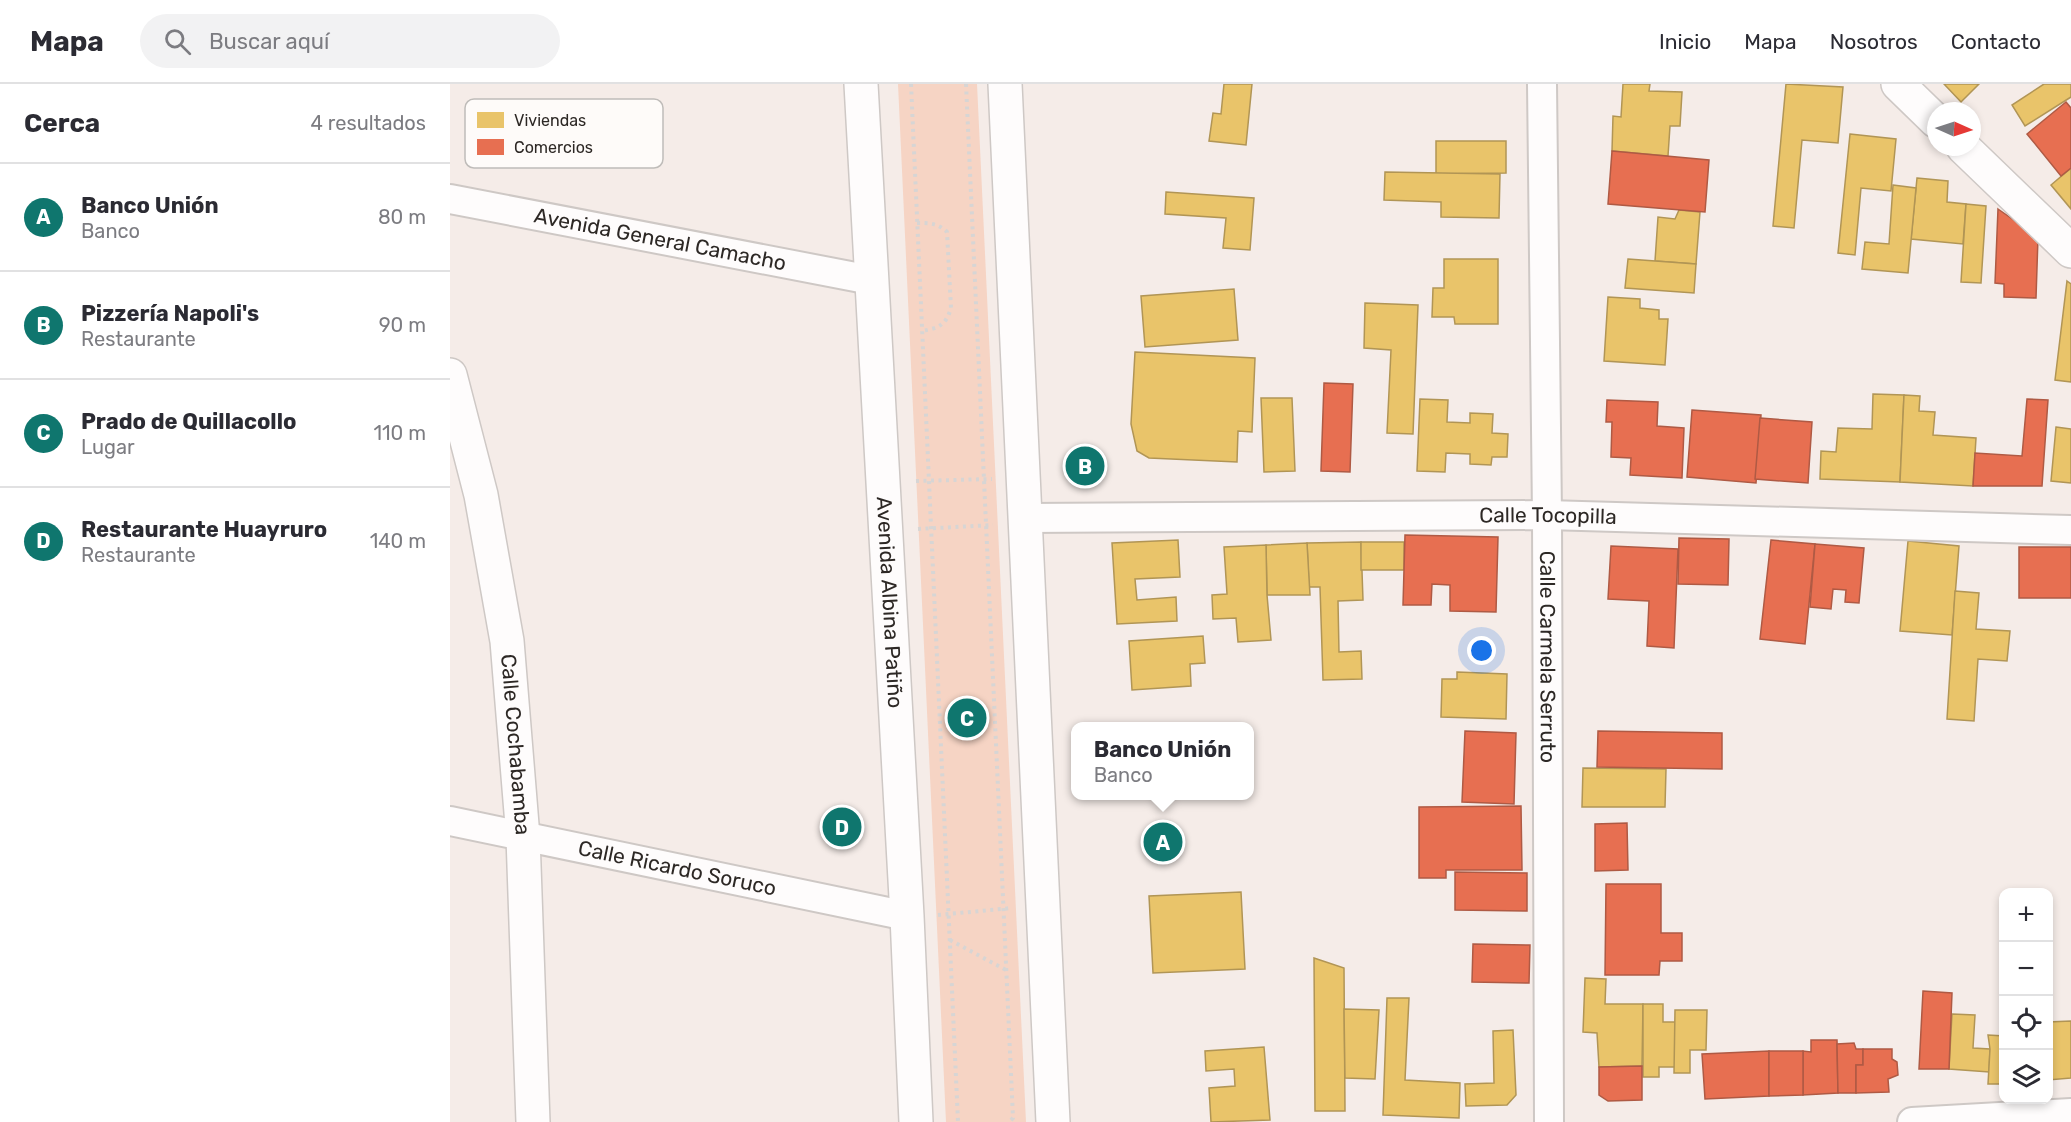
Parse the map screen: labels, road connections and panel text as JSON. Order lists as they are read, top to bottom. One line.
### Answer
{"streets":{"main road":["Avenida Albina Patiño","Calle Cochabamba"],"street":["Avenida General Camacho","Calle Tocopilla","Calle Carmela Serruto","Calle Ricardo Soruco"]},"crossings":[["Avenida General Camacho","Avenida Albina Patiño"],["Calle Tocopilla","Calle Carmela Serruto"],["Avenida Albina Patiño","Calle Ricardo Soruco"],["Calle Cochabamba","Calle Ricardo Soruco"]],"legend":["Viviendas","Comercios"],"north":"right","page":{"header":"Mapa","search":"Buscar aquí","nav":["Inicio","Mapa","Nosotros","Contacto"],"heading":["Cerca","4 resultados"],"list":[{"mark":"A","name":"Banco Unión","note":"Banco","value":"80 m"},{"mark":"B","name":"Pizzería Napoli's","note":"Restaurante","value":"90 m"},{"mark":"C","name":"Prado de Quillacollo","note":"Lugar","value":"110 m"},{"mark":"D","name":"Restaurante Huayruro","note":"Restaurante","value":"140 m"}],"pins":["B","C","D","A"],"popup":["Banco Unión","Banco"],"map_buttons":["+","−"]}}
